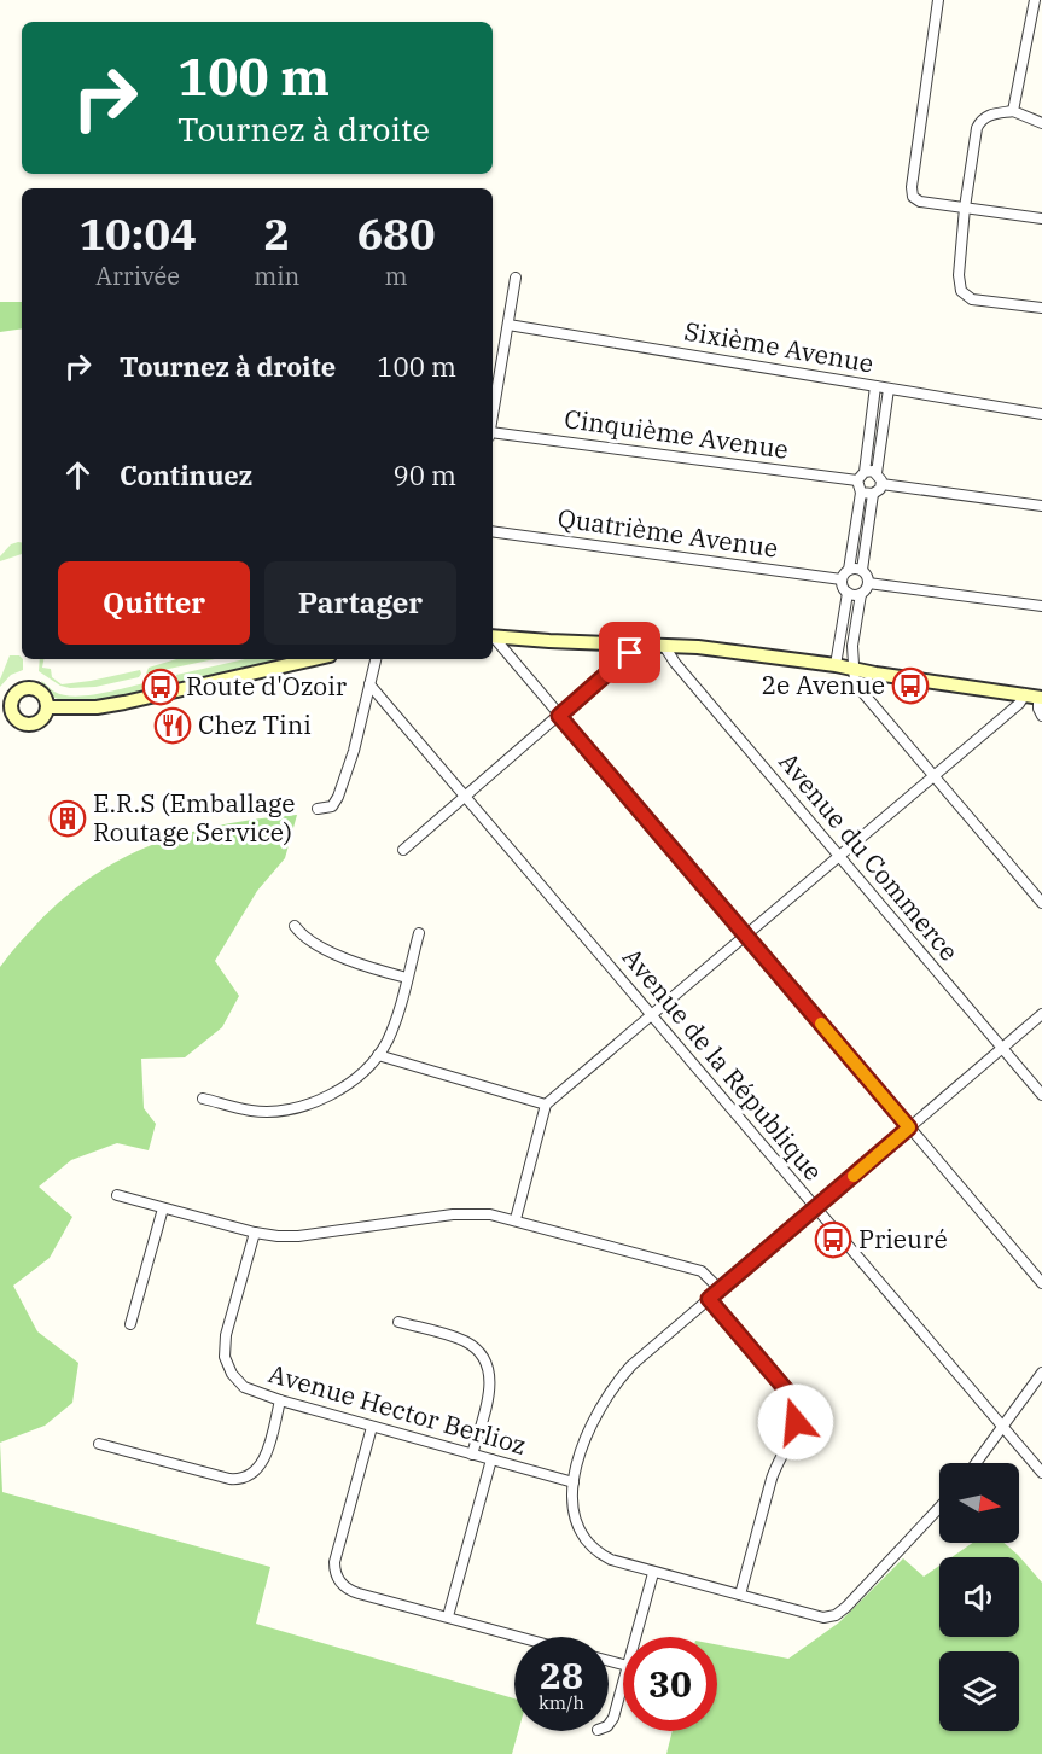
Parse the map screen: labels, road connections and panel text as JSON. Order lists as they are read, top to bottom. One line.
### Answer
{"streets":{"street":["Sixième Avenue","Cinquième Avenue","Quatrième Avenue","Avenue du Commerce","Avenue de la République","Avenue Hector Berlioz"]},"places":{"bus stop":["2e Avenue","Route d'Ozoir","Prieuré"],"restaurant":["Chez Tini"],"building":["E.R.S (Emballage Routage Service)"]},"north":"right","page":{"turn":["100 m","Tournez à droite"],"eta":["10:04","Arrivée","2","min","680","m"],"list":[{"name":"Tournez à droite","value":"100 m"},{"name":"Continuez","value":"90 m"}],"buttons":["Quitter","Partager"],"speed":"28 km/h","limit":"30"}}
